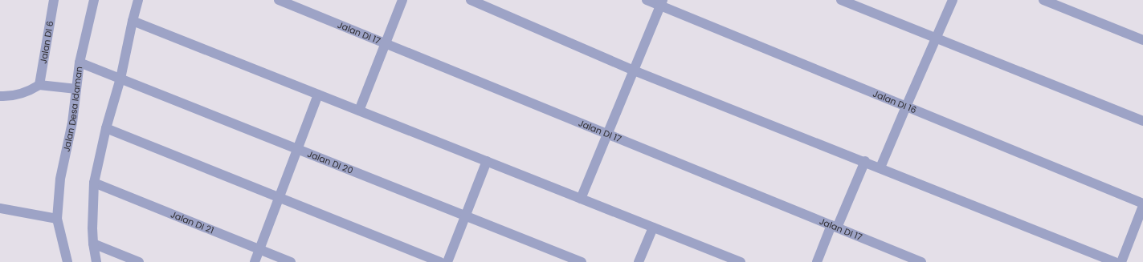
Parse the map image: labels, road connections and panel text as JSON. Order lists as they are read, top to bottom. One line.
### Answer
{"streets":{"street":["Jalan DI 17","Jalan DI 6","Jalan DI 16","Jalan Desa Idaman","Jalan DI 20","Jalan DI 21"]},"crossings":[["Jalan Desa Idaman","Jalan DI 20"]]}
